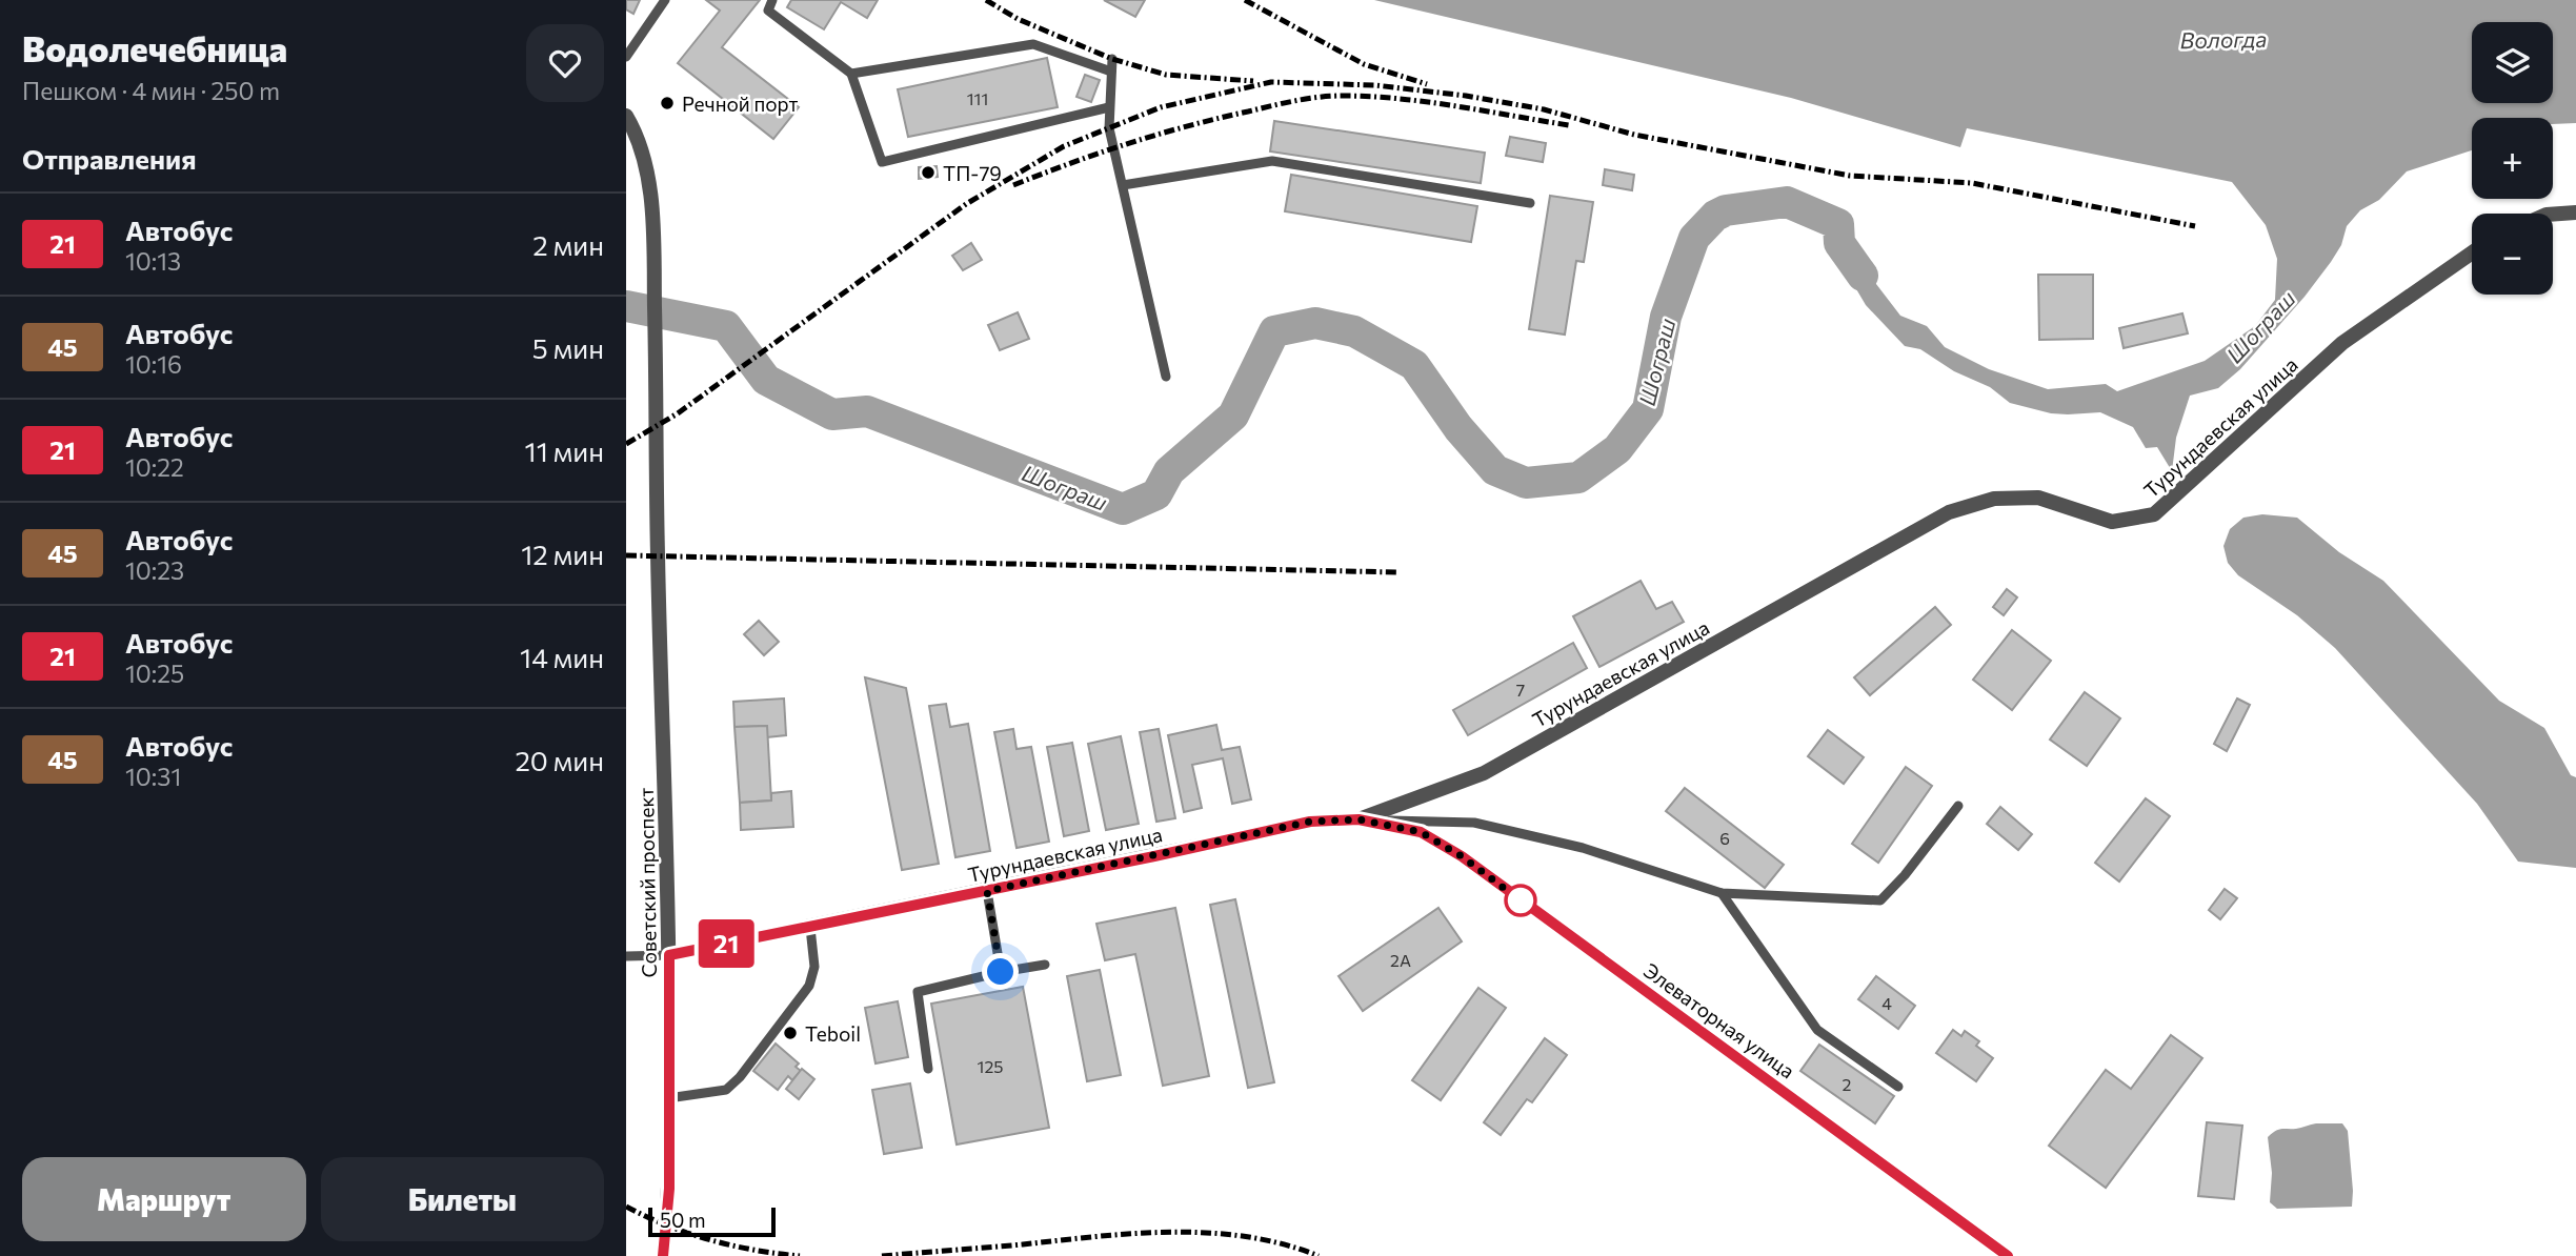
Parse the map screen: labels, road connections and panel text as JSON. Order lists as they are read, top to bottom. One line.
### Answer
{"streets":{"street":["Турундаевская улица","Советский проспект","Элеваторная улица"]},"crossings":[["Турундаевская улица","Советский проспект"],["Турундаевская улица","Элеваторная улица"]],"water":["Вологда","Шограш"],"places":["Речной порт","ТП-79","Teboil"],"lines":["bus line 21"],"house_numbers":["111","7","6","2А","4","125","2"],"scale_bar":"50 m","page":{"heading":[["Водолечебница","Пешком · 4 мин · 250 m"],"Отправления"],"on_map":"21","map_buttons":["+","−"],"list":[{"mark":"21","name":"Автобус","note":"10:13","value":"2 мин"},{"mark":"45","name":"Автобус","note":"10:16","value":"5 мин"},{"mark":"21","name":"Автобус","note":"10:22","value":"11 мин"},{"mark":"45","name":"Автобус","note":"10:23","value":"12 мин"},{"mark":"21","name":"Автобус","note":"10:25","value":"14 мин"},{"mark":"45","name":"Автобус","note":"10:31","value":"20 мин"}],"buttons":["Маршрут","Билеты"],"scale":"50 m"}}
